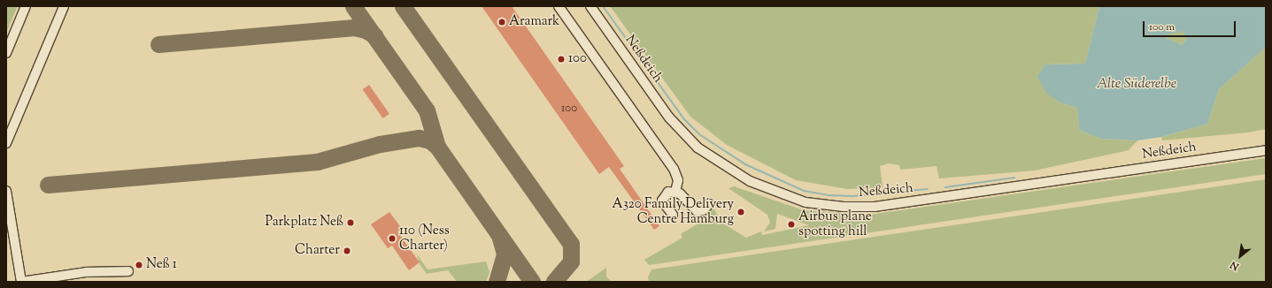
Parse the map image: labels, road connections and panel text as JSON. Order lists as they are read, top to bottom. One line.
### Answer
{"streets":{"street":["Neßdeich"]},"water":["Alte Süderelbe"],"places":["Aramark","100","A320 Family Delivery Centre Hamburg","Parkplatz Neß","Airbus plane spotting hill","110 (Ness Charter)","Charter","Neß 1"],"house_numbers":["100"],"scale_bar":"100 m","north":"bottom left"}
